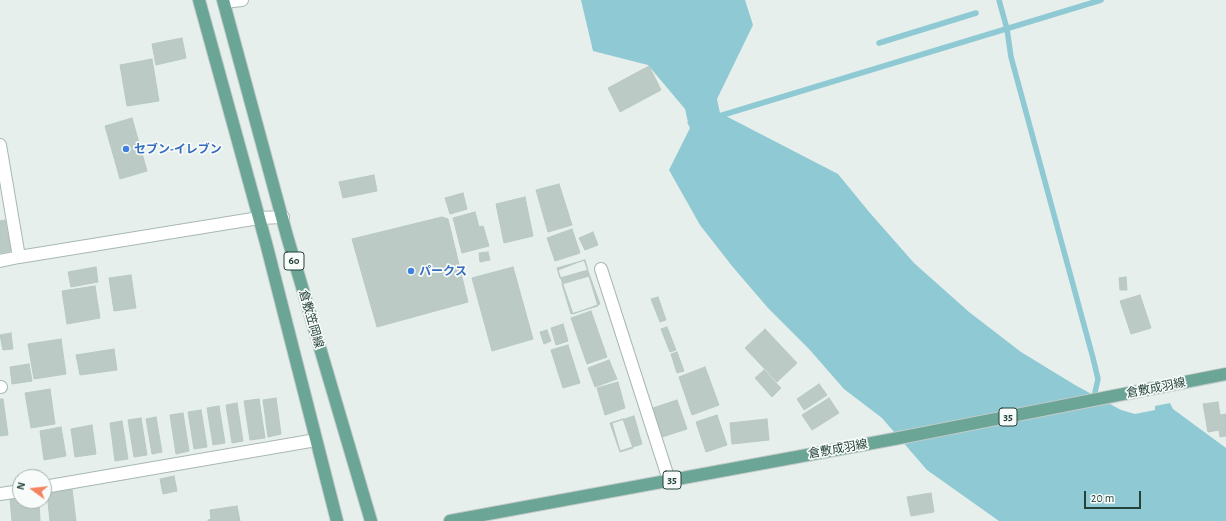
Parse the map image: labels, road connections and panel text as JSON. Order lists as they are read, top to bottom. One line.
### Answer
{"streets":{"main road":["60","倉敷笠岡線","倉敷成羽線","35"]},"places":["セブン-イレブン","パークス"],"scale_bar":"20 m","north":"left"}
